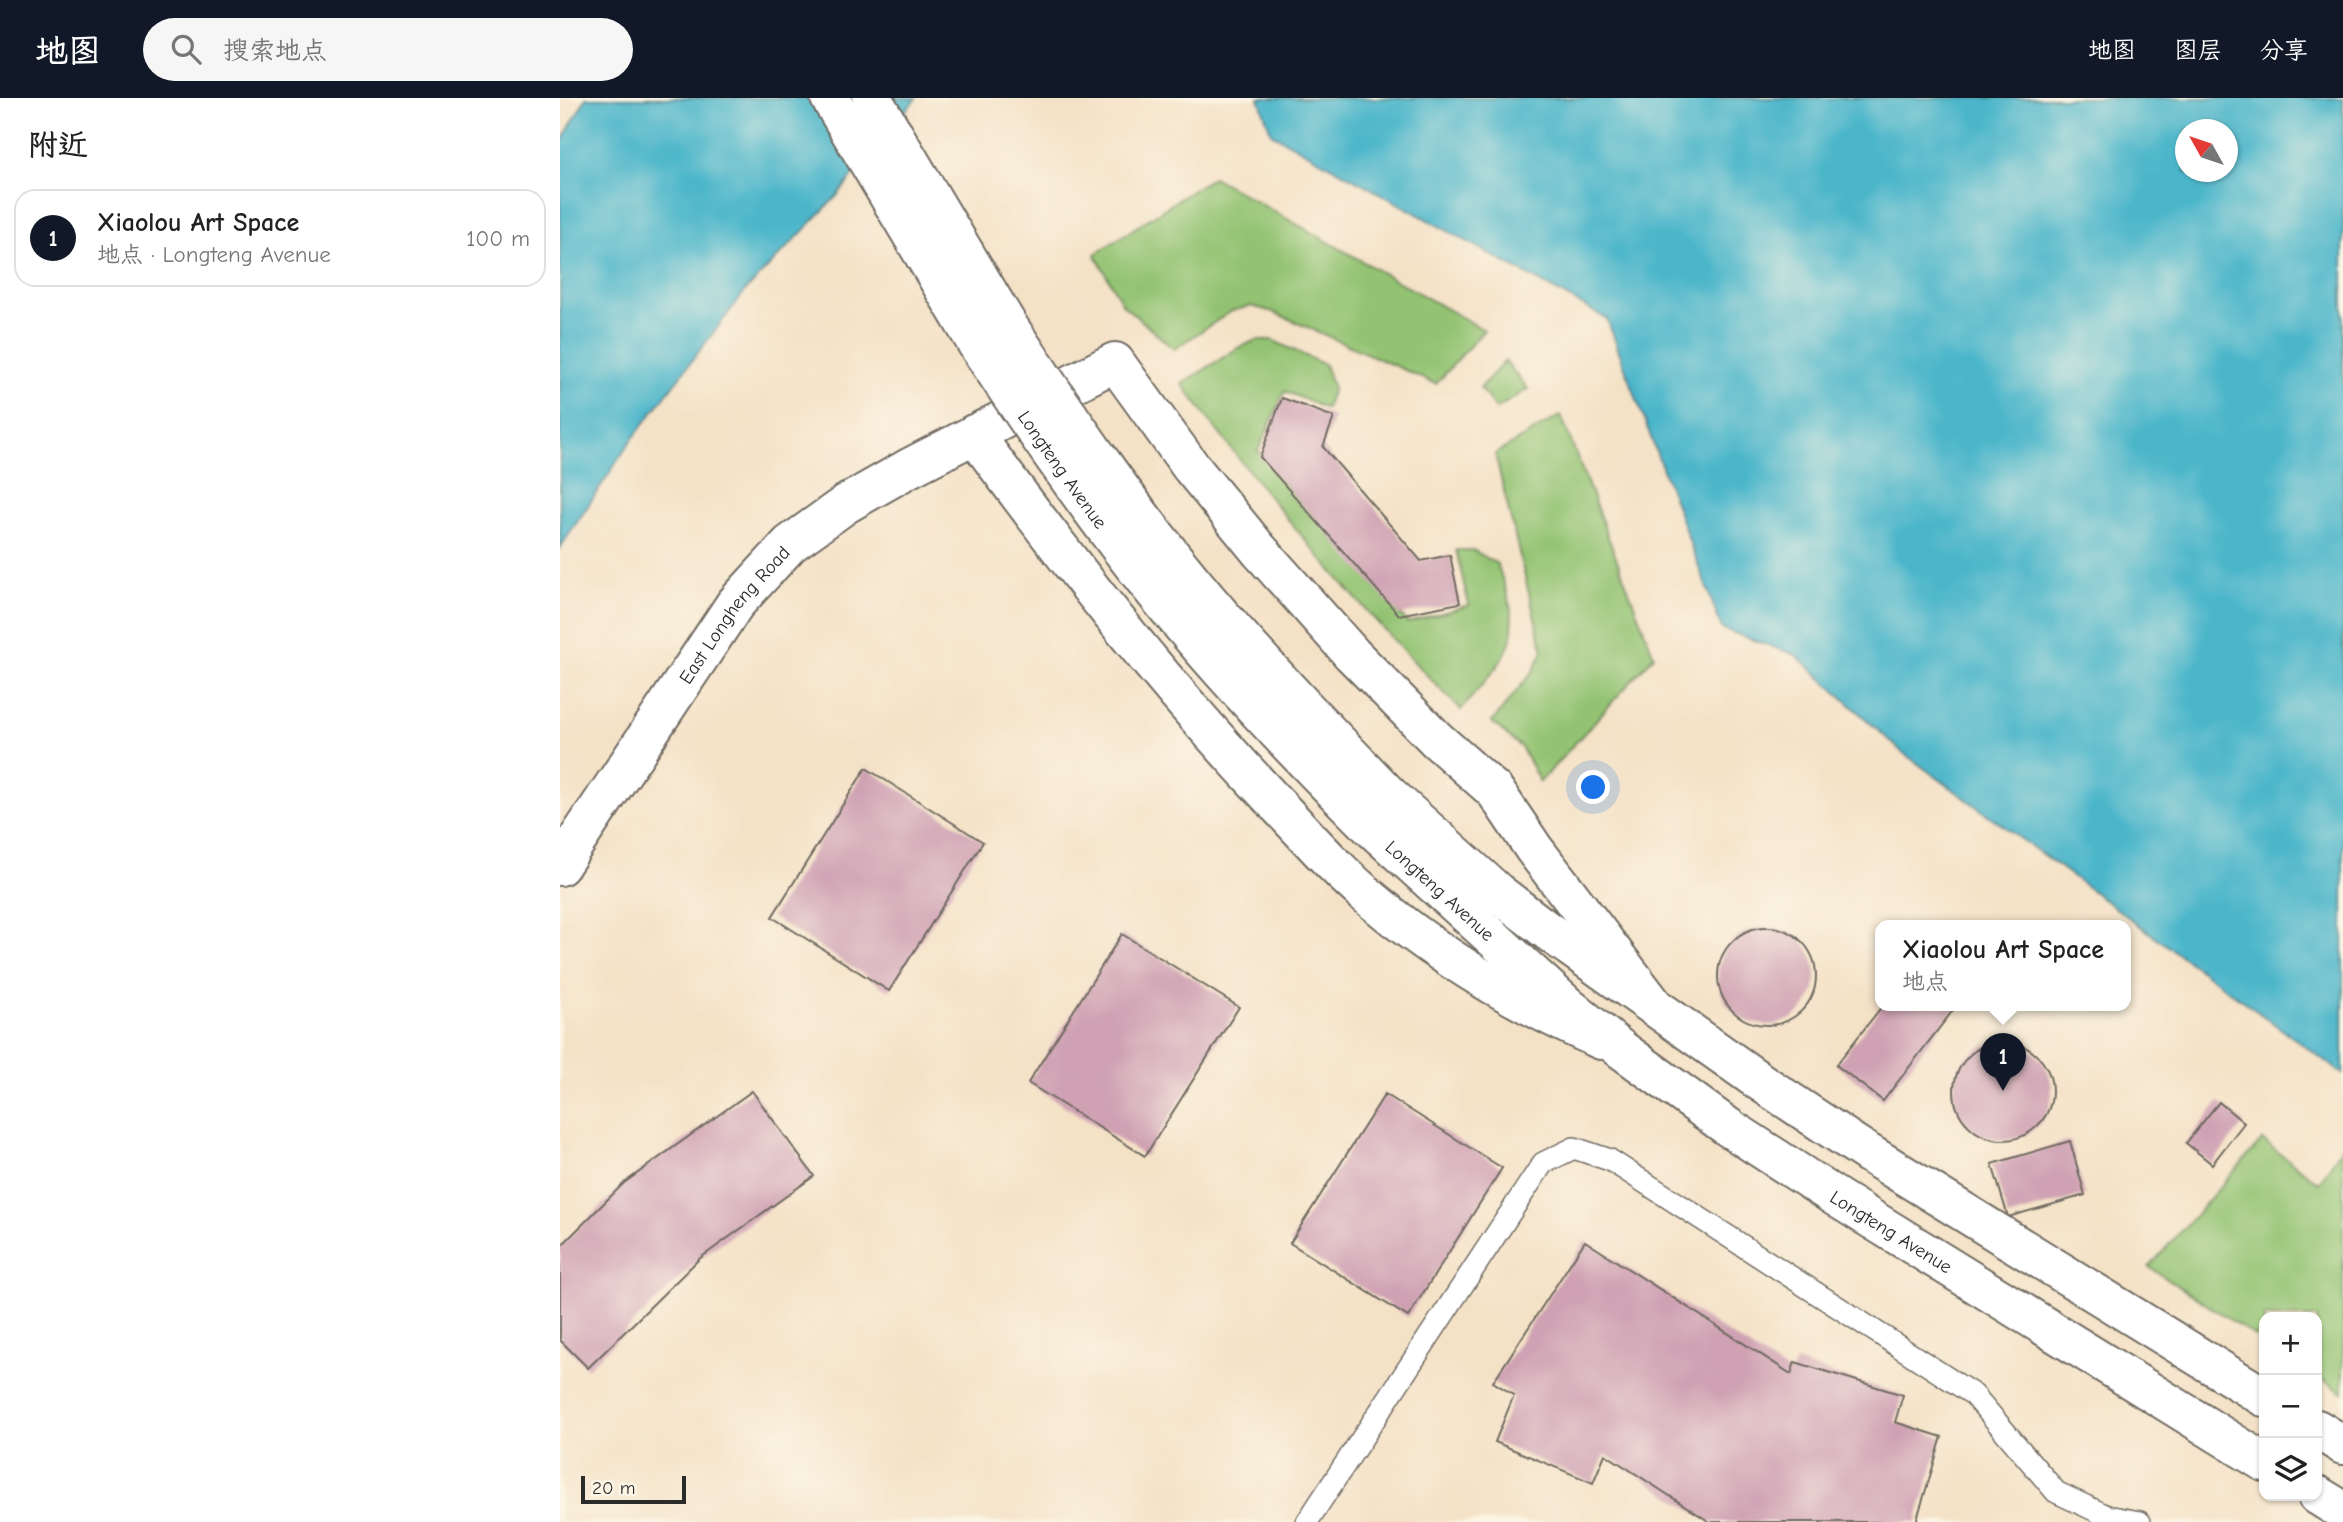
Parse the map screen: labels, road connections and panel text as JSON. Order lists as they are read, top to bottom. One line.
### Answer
{"streets":{"main road":["Longteng Avenue","East Longheng Road"]},"crossings":[["Longteng Avenue","East Longheng Road"]],"scale_bar":"20 m","north":"top left","page":{"header":"地图","search":"搜索地点","nav":["地图","图层","分享"],"heading":"附近","list":[{"mark":"1","name":"Xiaolou Art Space","note":"地点 · Longteng Avenue","value":"100 m"}],"popup":["Xiaolou Art Space","地点"],"pins":"1","map_buttons":["+","−"],"scale":"20 m"}}
